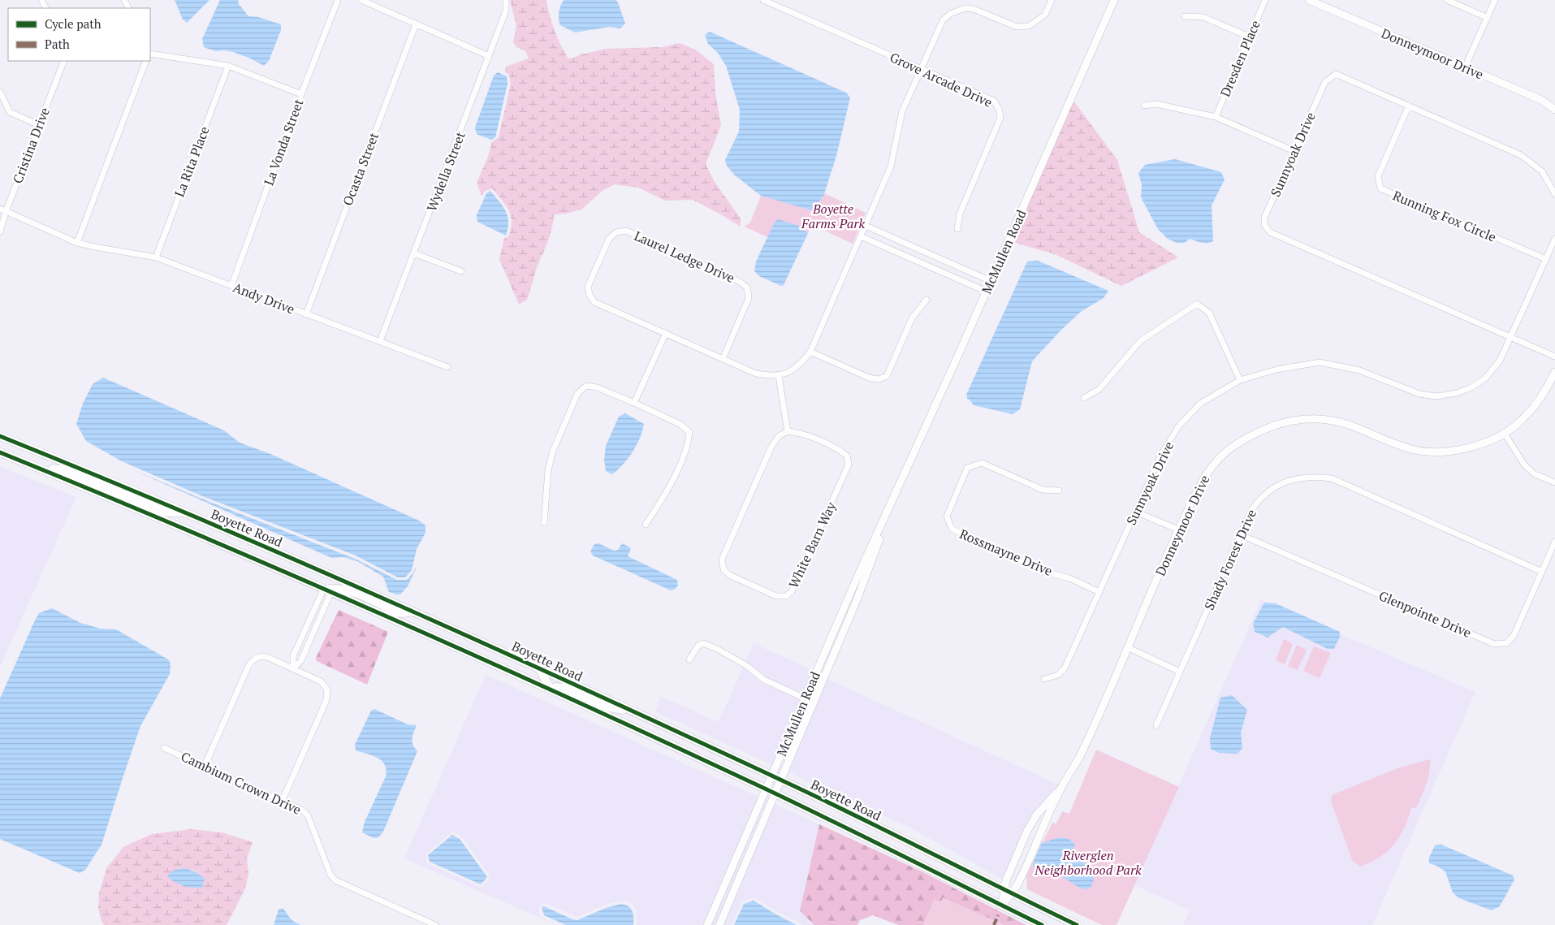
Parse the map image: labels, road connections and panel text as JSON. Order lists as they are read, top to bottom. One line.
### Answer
{"streets":{"main road":["Boyette Road"],"street":["Donneymoor Drive","Dresden Place","Grove Arcade Drive","La Vonda Street","Cristina Drive","Sunnyoak Drive","La Rita Place","Ocasta Street","Wydella Street","Running Fox Circle","McMullen Road","Laurel Ledge Drive","Andy Drive","White Barn Way","Rossmayne Drive","Shady Forest Drive","Glenpointe Drive","Cambium Crown Drive"]},"crossings":[["Donneymoor Drive","Boyette Road"],["La Vonda Street","Andy Drive"],["Cristina Drive","Andy Drive"],["Sunnyoak Drive","Running Fox Circle"],["Sunnyoak Drive","Rossmayne Drive"],["La Rita Place","Andy Drive"],["Ocasta Street","Andy Drive"],["Wydella Street","Andy Drive"],["McMullen Road","Boyette Road"],["Shady Forest Drive","Glenpointe Drive"]],"parks":["Boyette Farms Park","Riverglen Neighborhood Park"],"legend":["Cycle path","Path"]}
